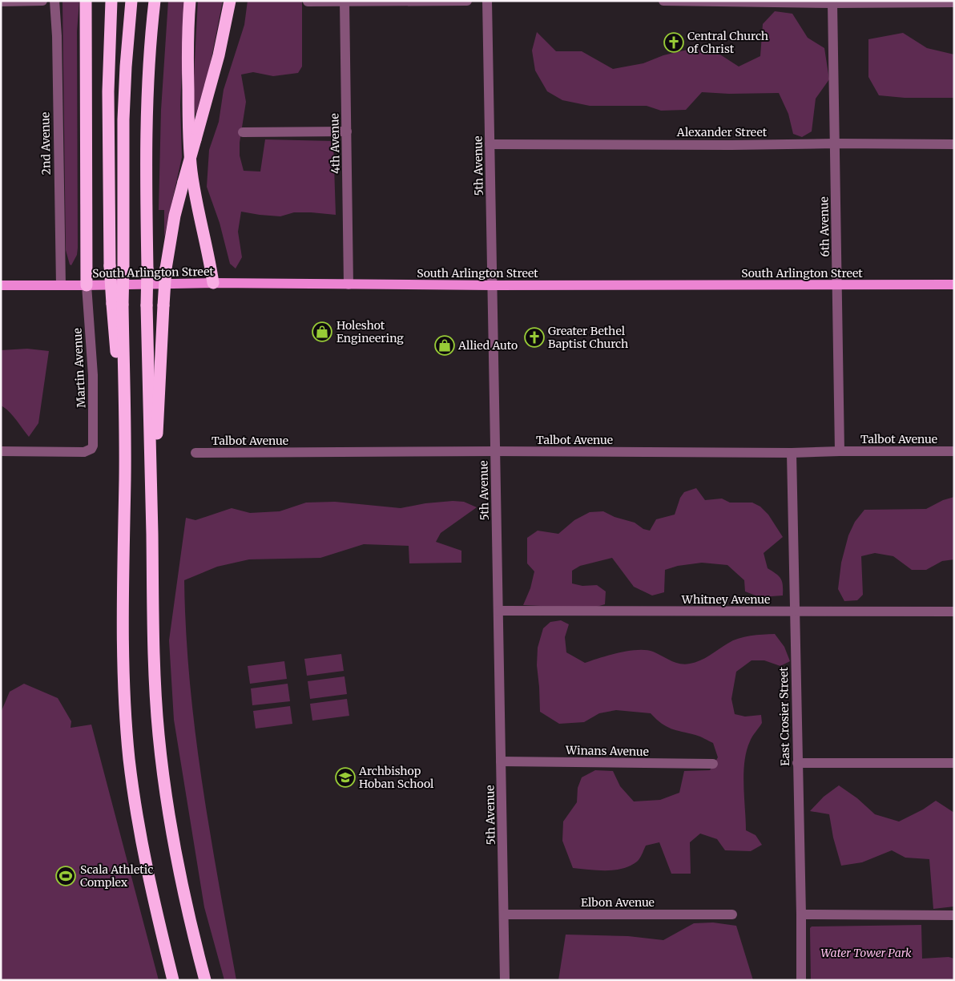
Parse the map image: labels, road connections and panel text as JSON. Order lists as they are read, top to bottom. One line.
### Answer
{"streets":{"main road":["South Arlington Street"],"street":["Alexander Street","2nd Avenue","4th Avenue","5th Avenue","6th Avenue","Martin Avenue","Talbot Avenue","Whitney Avenue","East Crosier Street","Winans Avenue","Elbon Avenue"]},"crossings":[["Alexander Street","5th Avenue"],["Alexander Street","6th Avenue"],["2nd Avenue","South Arlington Street"],["4th Avenue","South Arlington Street"],["5th Avenue","South Arlington Street"],["5th Avenue","Talbot Avenue"],["5th Avenue","Whitney Avenue"],["5th Avenue","Winans Avenue"],["5th Avenue","Elbon Avenue"],["6th Avenue","South Arlington Street"],["6th Avenue","Talbot Avenue"],["South Arlington Street","Martin Avenue"],["Talbot Avenue","East Crosier Street"],["Whitney Avenue","East Crosier Street"]],"parks":["Water Tower Park"],"places":{"church":["Central Church of Christ","Greater Bethel Baptist Church"],"shop":["Holeshot Engineering","Allied Auto"],"school or university":["Archbishop Hoban School"],"sports":["Scala Athletic Complex"]}}
